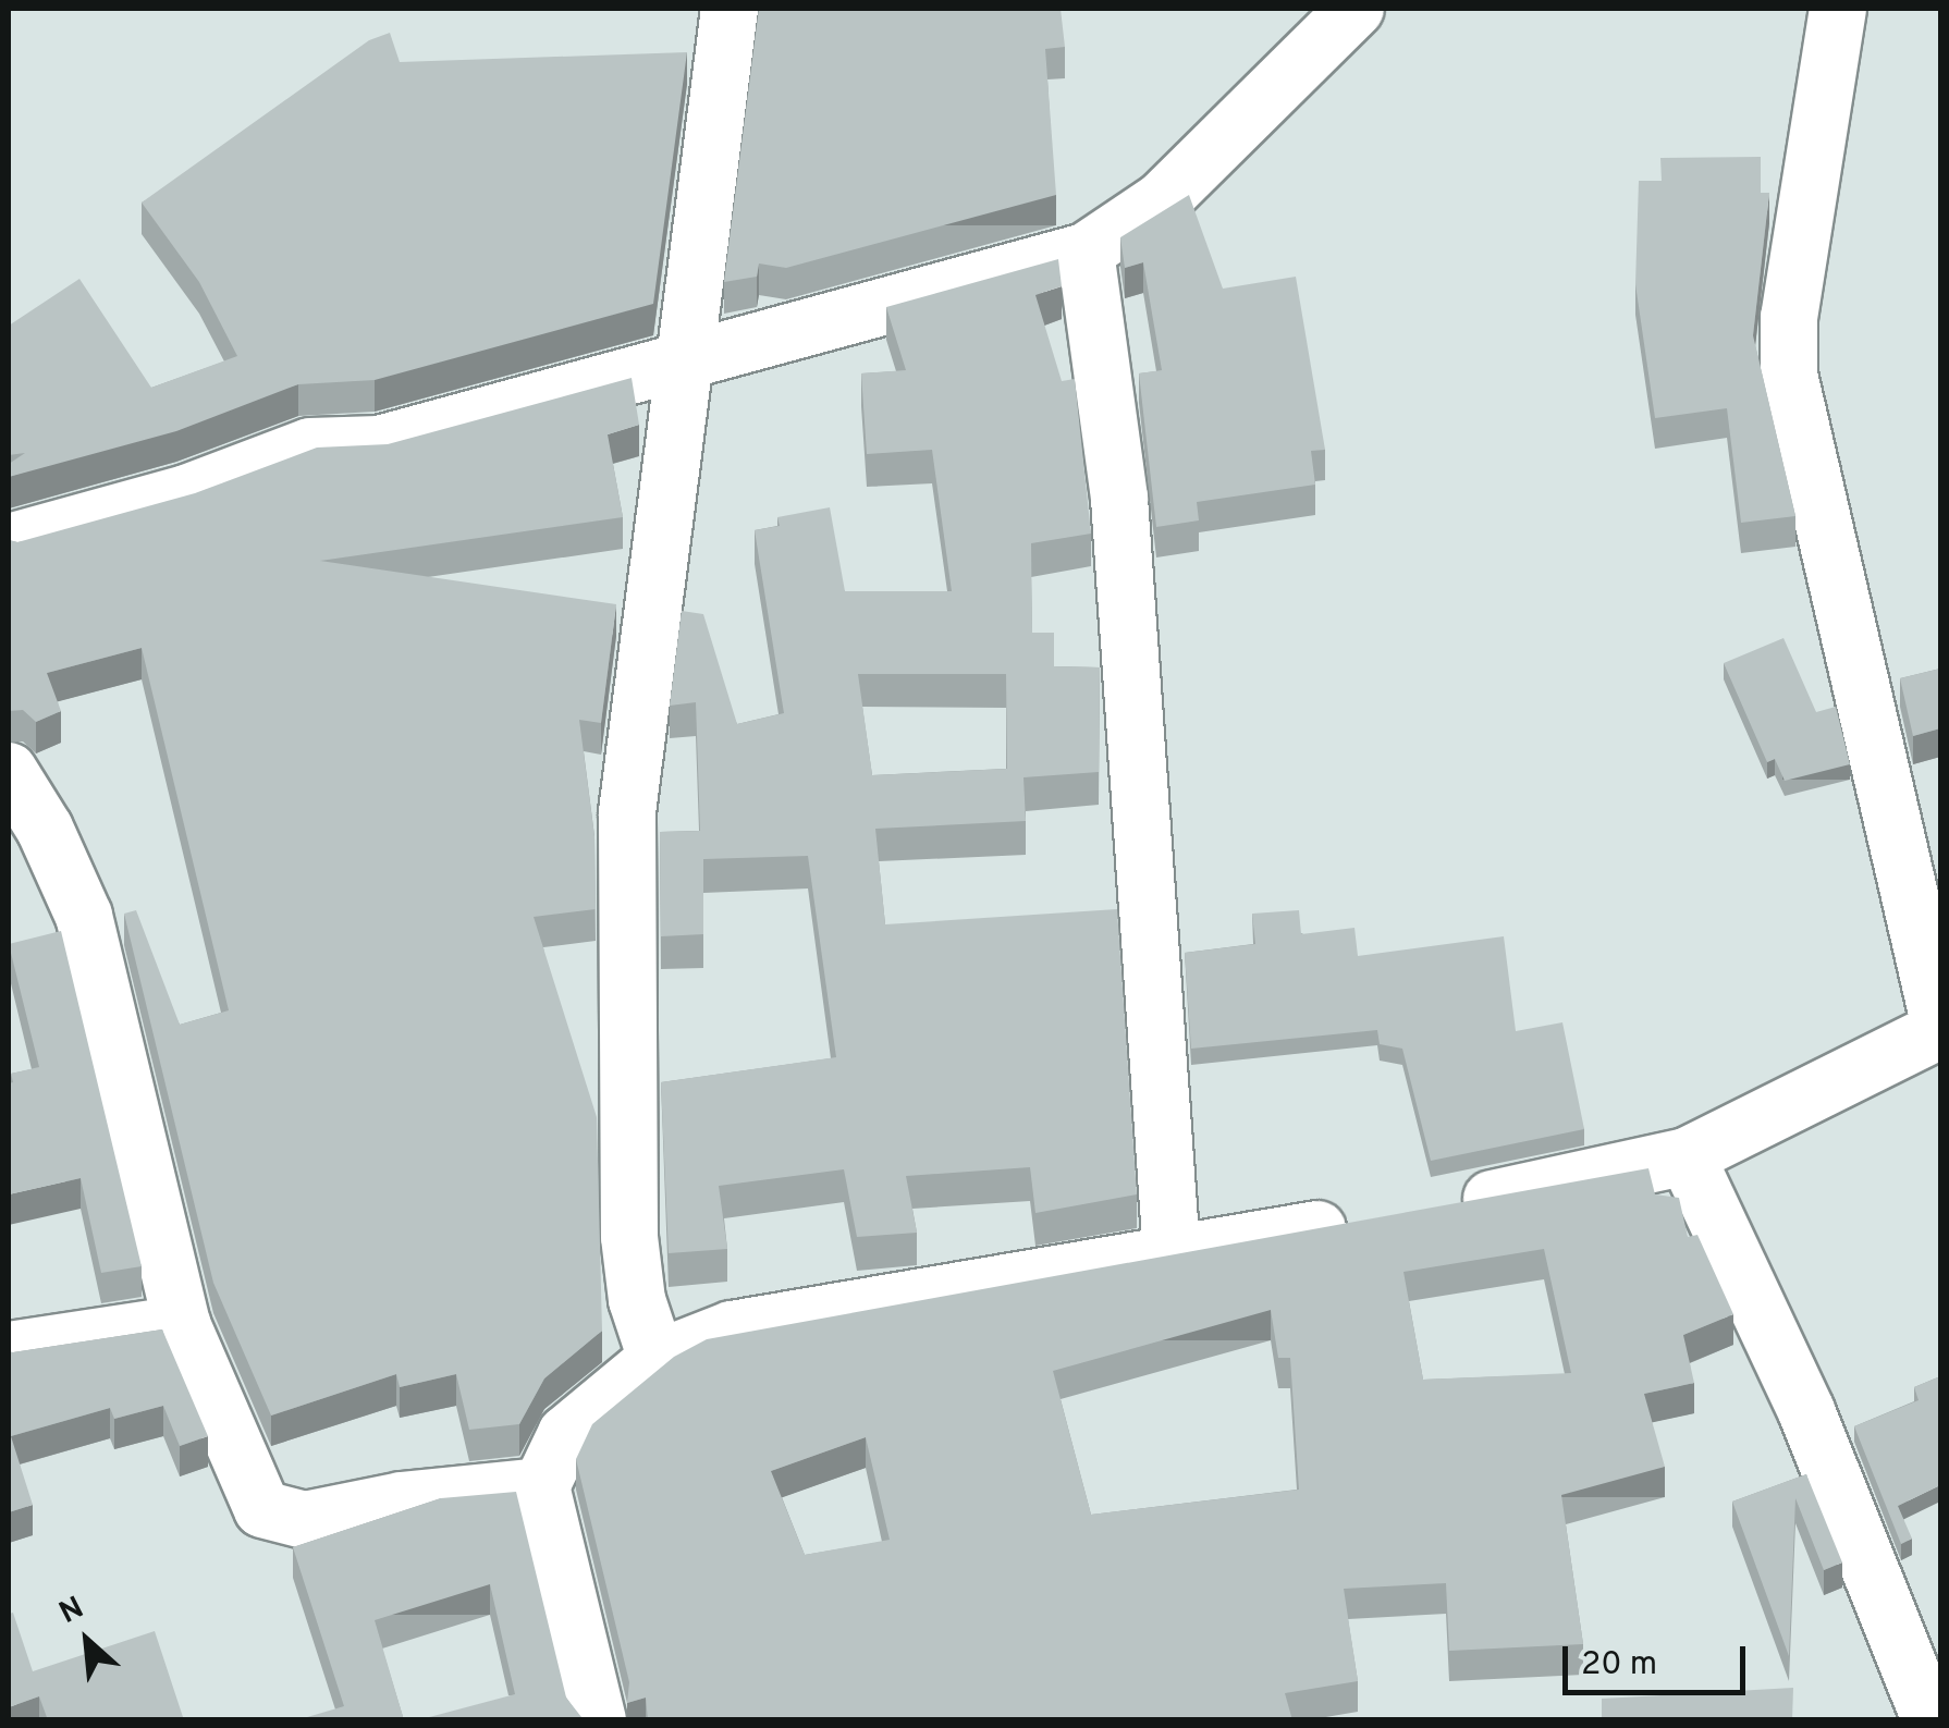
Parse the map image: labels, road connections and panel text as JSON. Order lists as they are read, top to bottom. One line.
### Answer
{"scale_bar":"20 m","north":"top left"}
